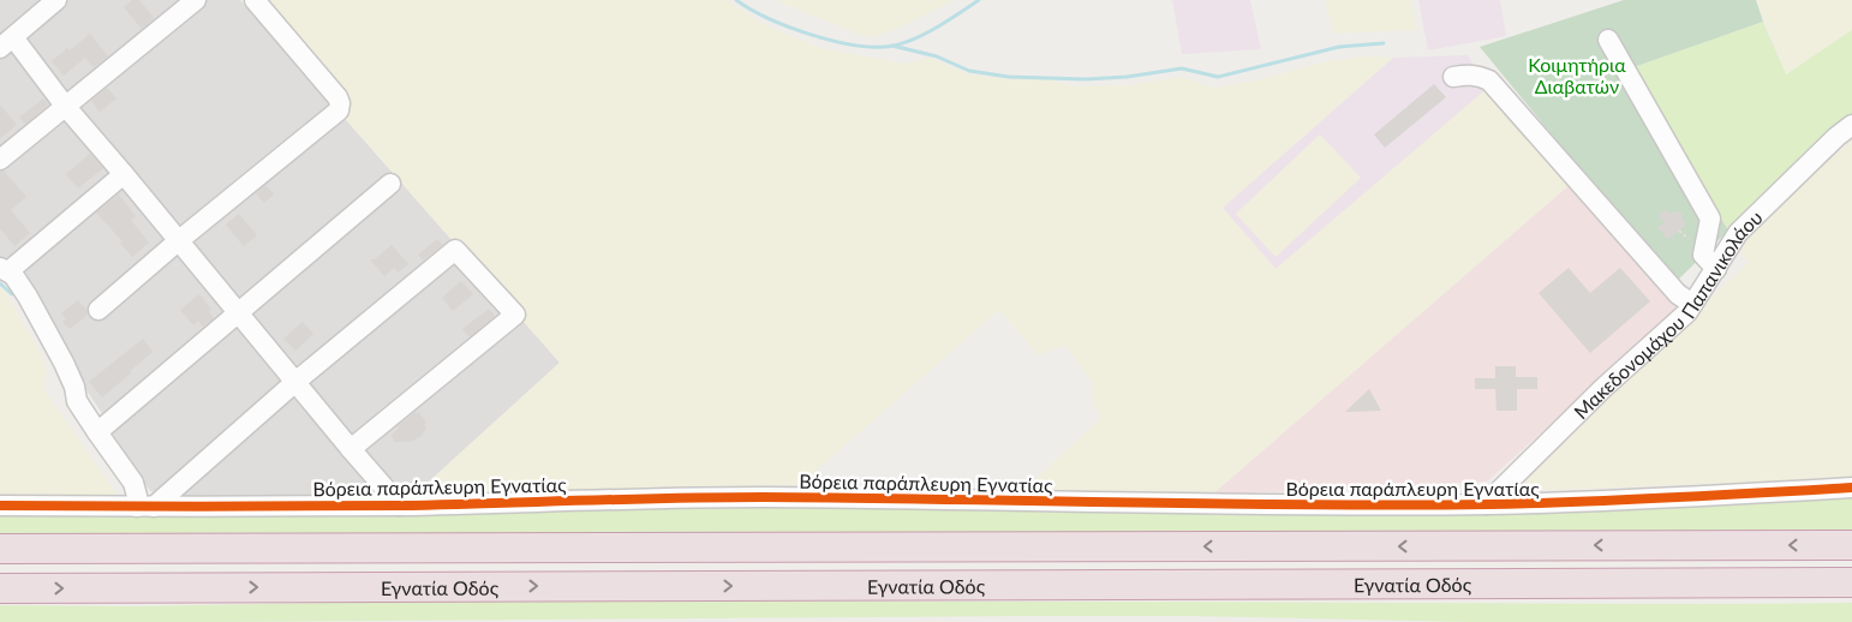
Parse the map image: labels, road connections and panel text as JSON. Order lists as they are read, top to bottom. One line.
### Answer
{"streets":{"highway":["Εγνατία Οδός"],"street":["Μακεδονομάχου Παπανικολάου","Βόρεια παράπλευρη Εγνατίας"]},"crossings":[["Μακεδονομάχου Παπανικολάου","Βόρεια παράπλευρη Εγνατίας"]],"parks":["Κοιμητήρια Διαβατών"]}
